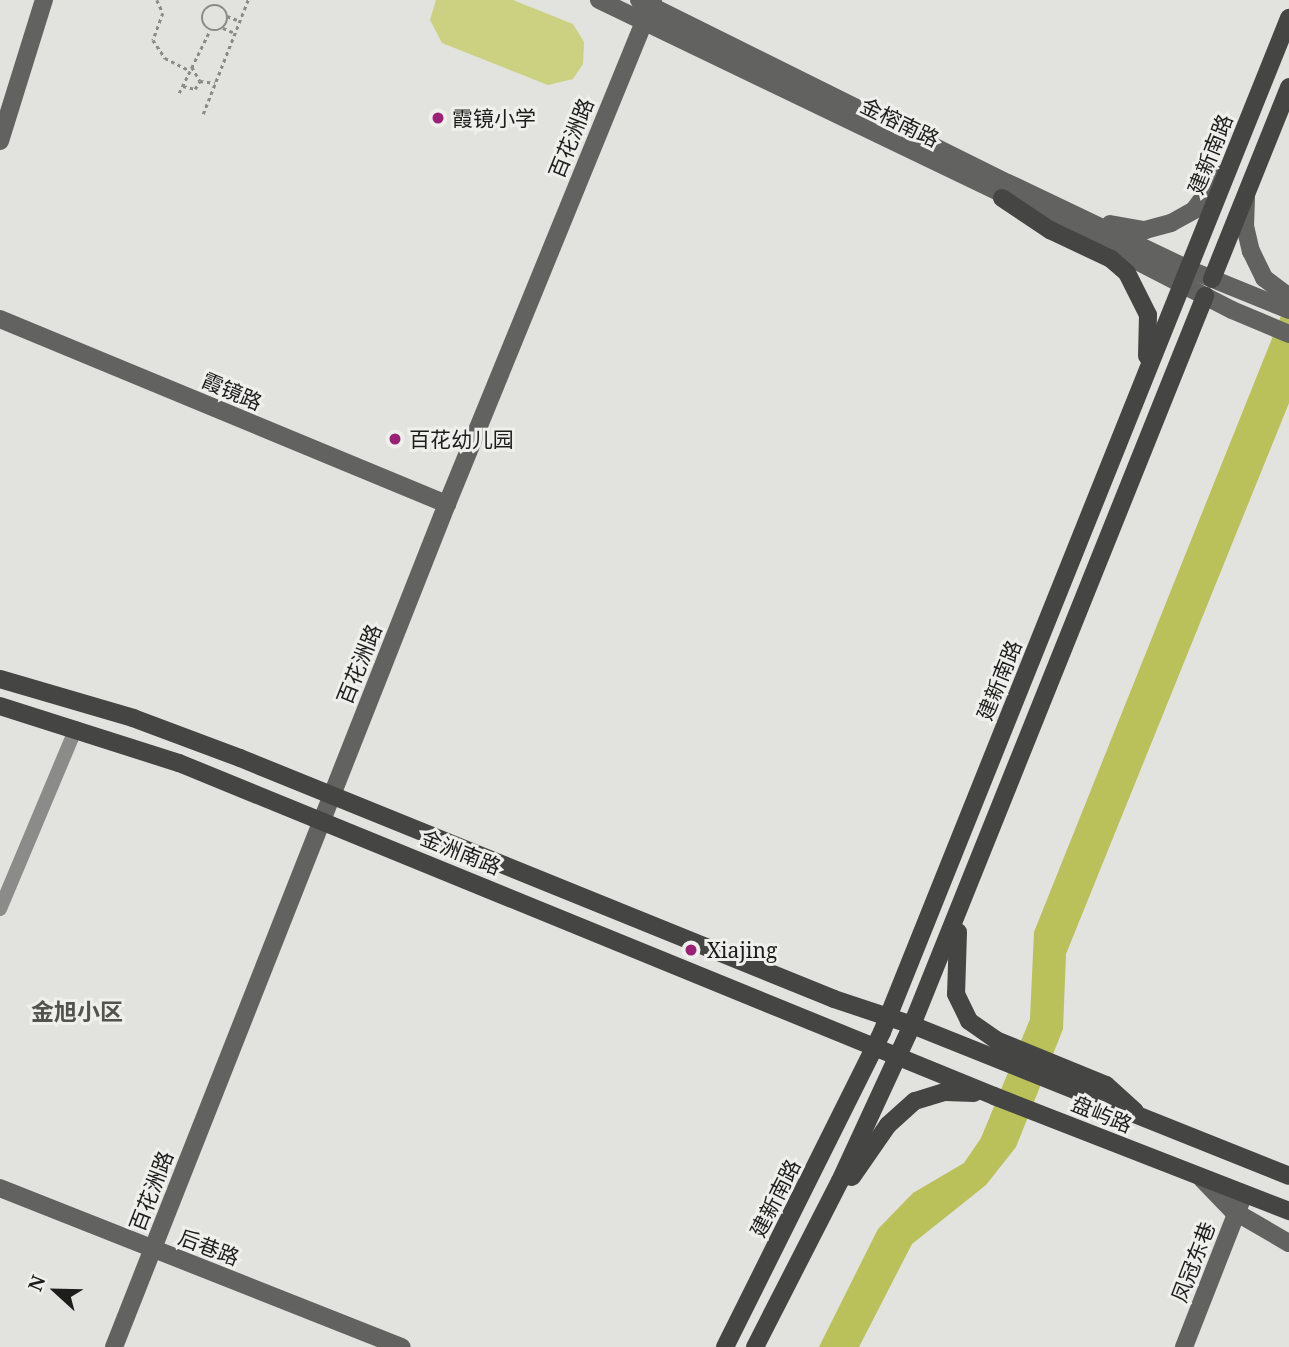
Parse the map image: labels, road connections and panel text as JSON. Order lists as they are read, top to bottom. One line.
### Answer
{"streets":{"main road":["建新南路","金洲南路","盘屿路"],"street":["金榕南路","百花洲路","霞镜路","后巷路","凤冠东巷"]},"crossings":[["金榕南路","百花洲路"],["金榕南路","建新南路"],["百花洲路","霞镜路"],["百花洲路","金洲南路"],["百花洲路","后巷路"],["建新南路","金洲南路"],["金洲南路","盘屿路"],["盘屿路","凤冠东巷"]],"districts":["金旭小区"],"places":["霞镜小学","百花幼儿园","Xiajing"],"north":"left"}
